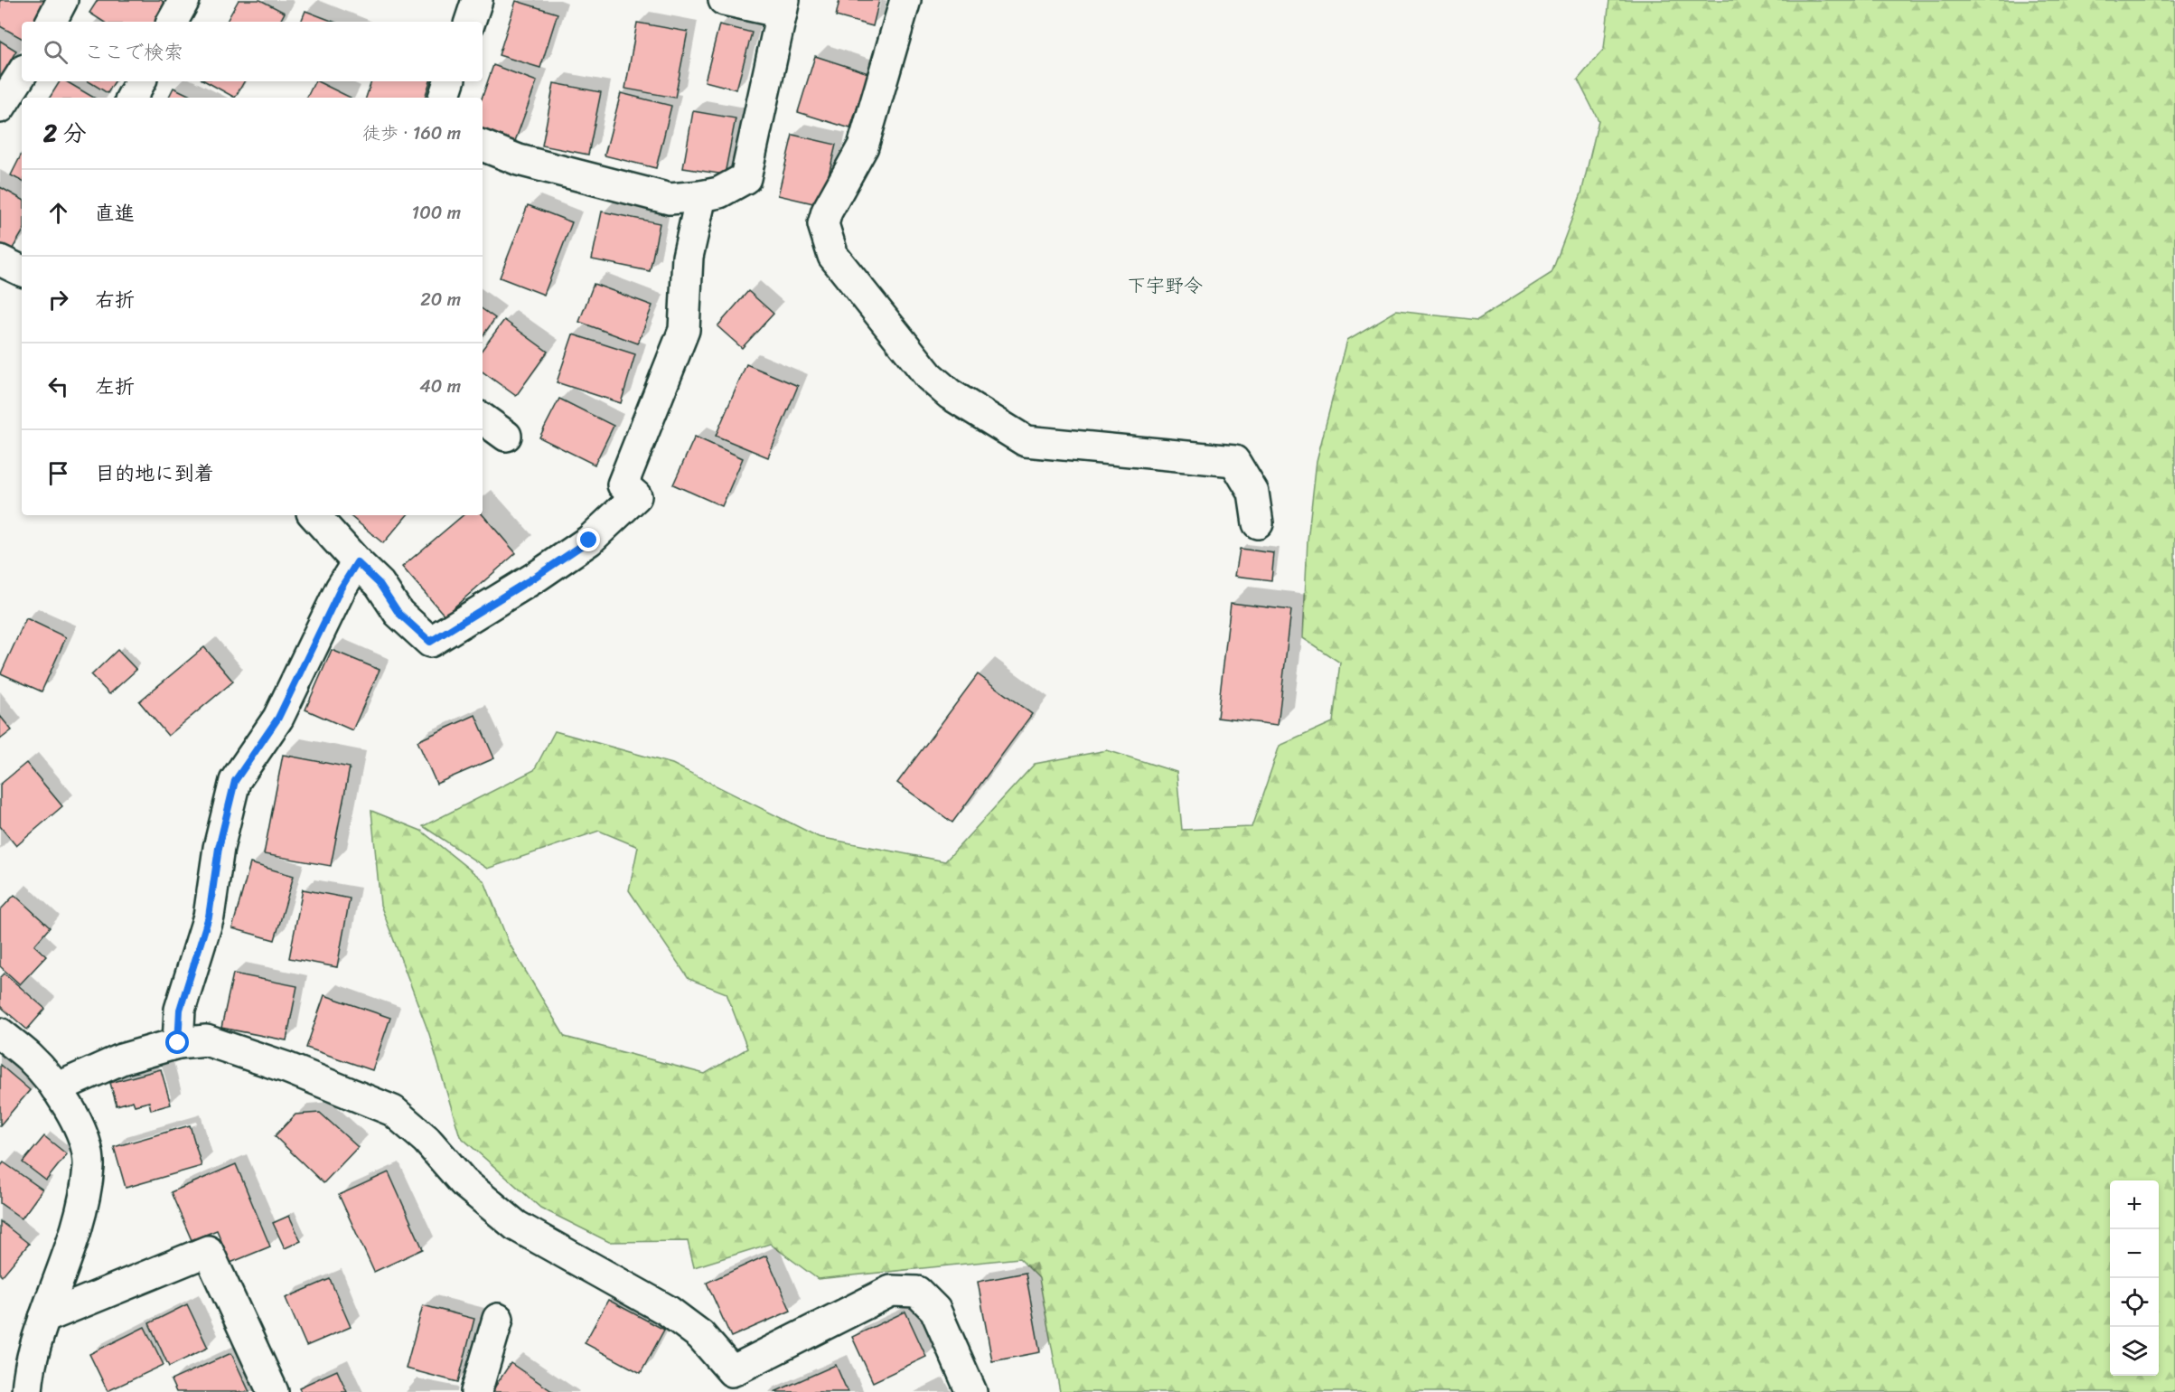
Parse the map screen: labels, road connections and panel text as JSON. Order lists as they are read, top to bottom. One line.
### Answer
{"districts":["下宇野令"],"page":{"search":"ここで検索","heading":["2 分","徒歩 · 160 m"],"list":[["直進","100 m"],["右折","20 m"],["左折","40 m"],"目的地に到着"],"map_buttons":["+","−"]}}
